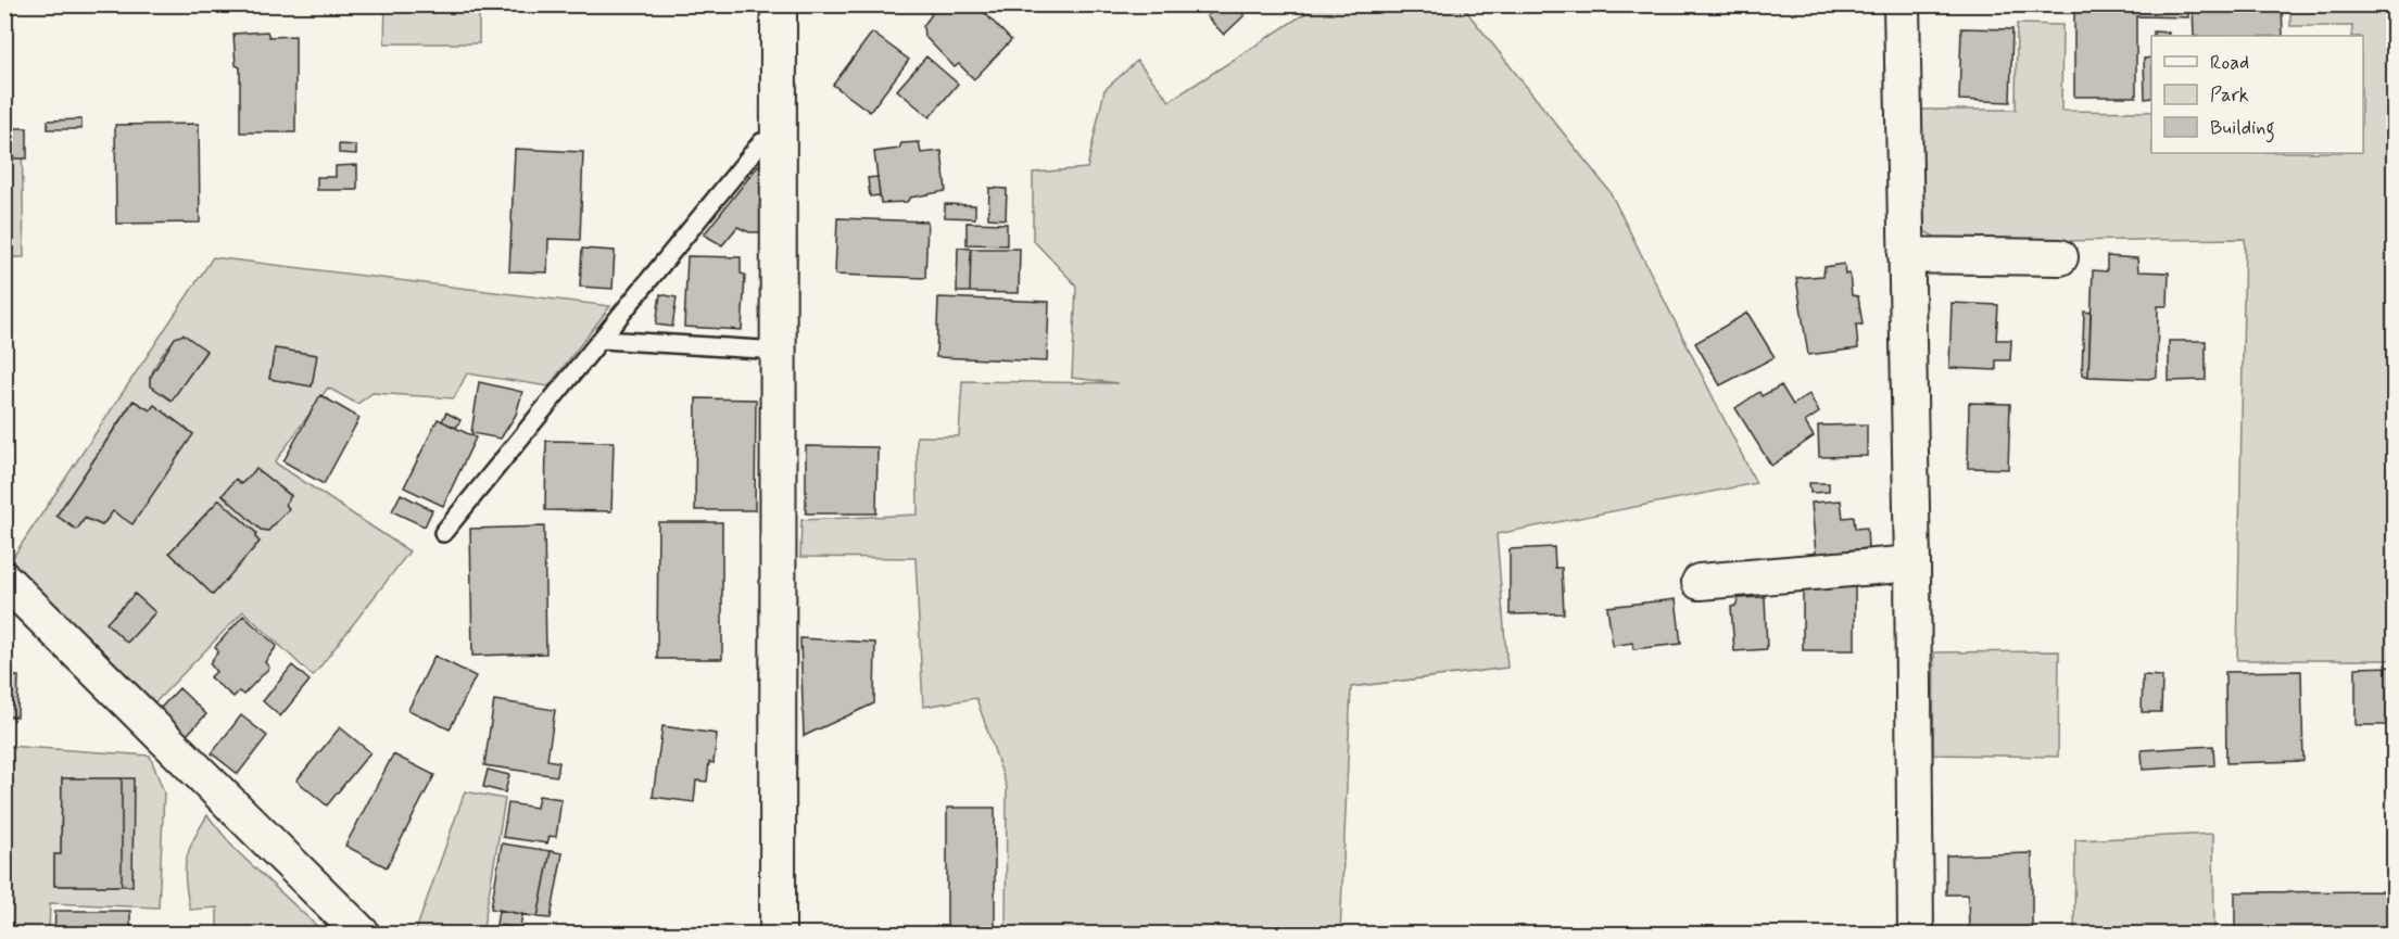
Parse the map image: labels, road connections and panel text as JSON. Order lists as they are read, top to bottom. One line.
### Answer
{"legend":["Road","Park","Building"]}
